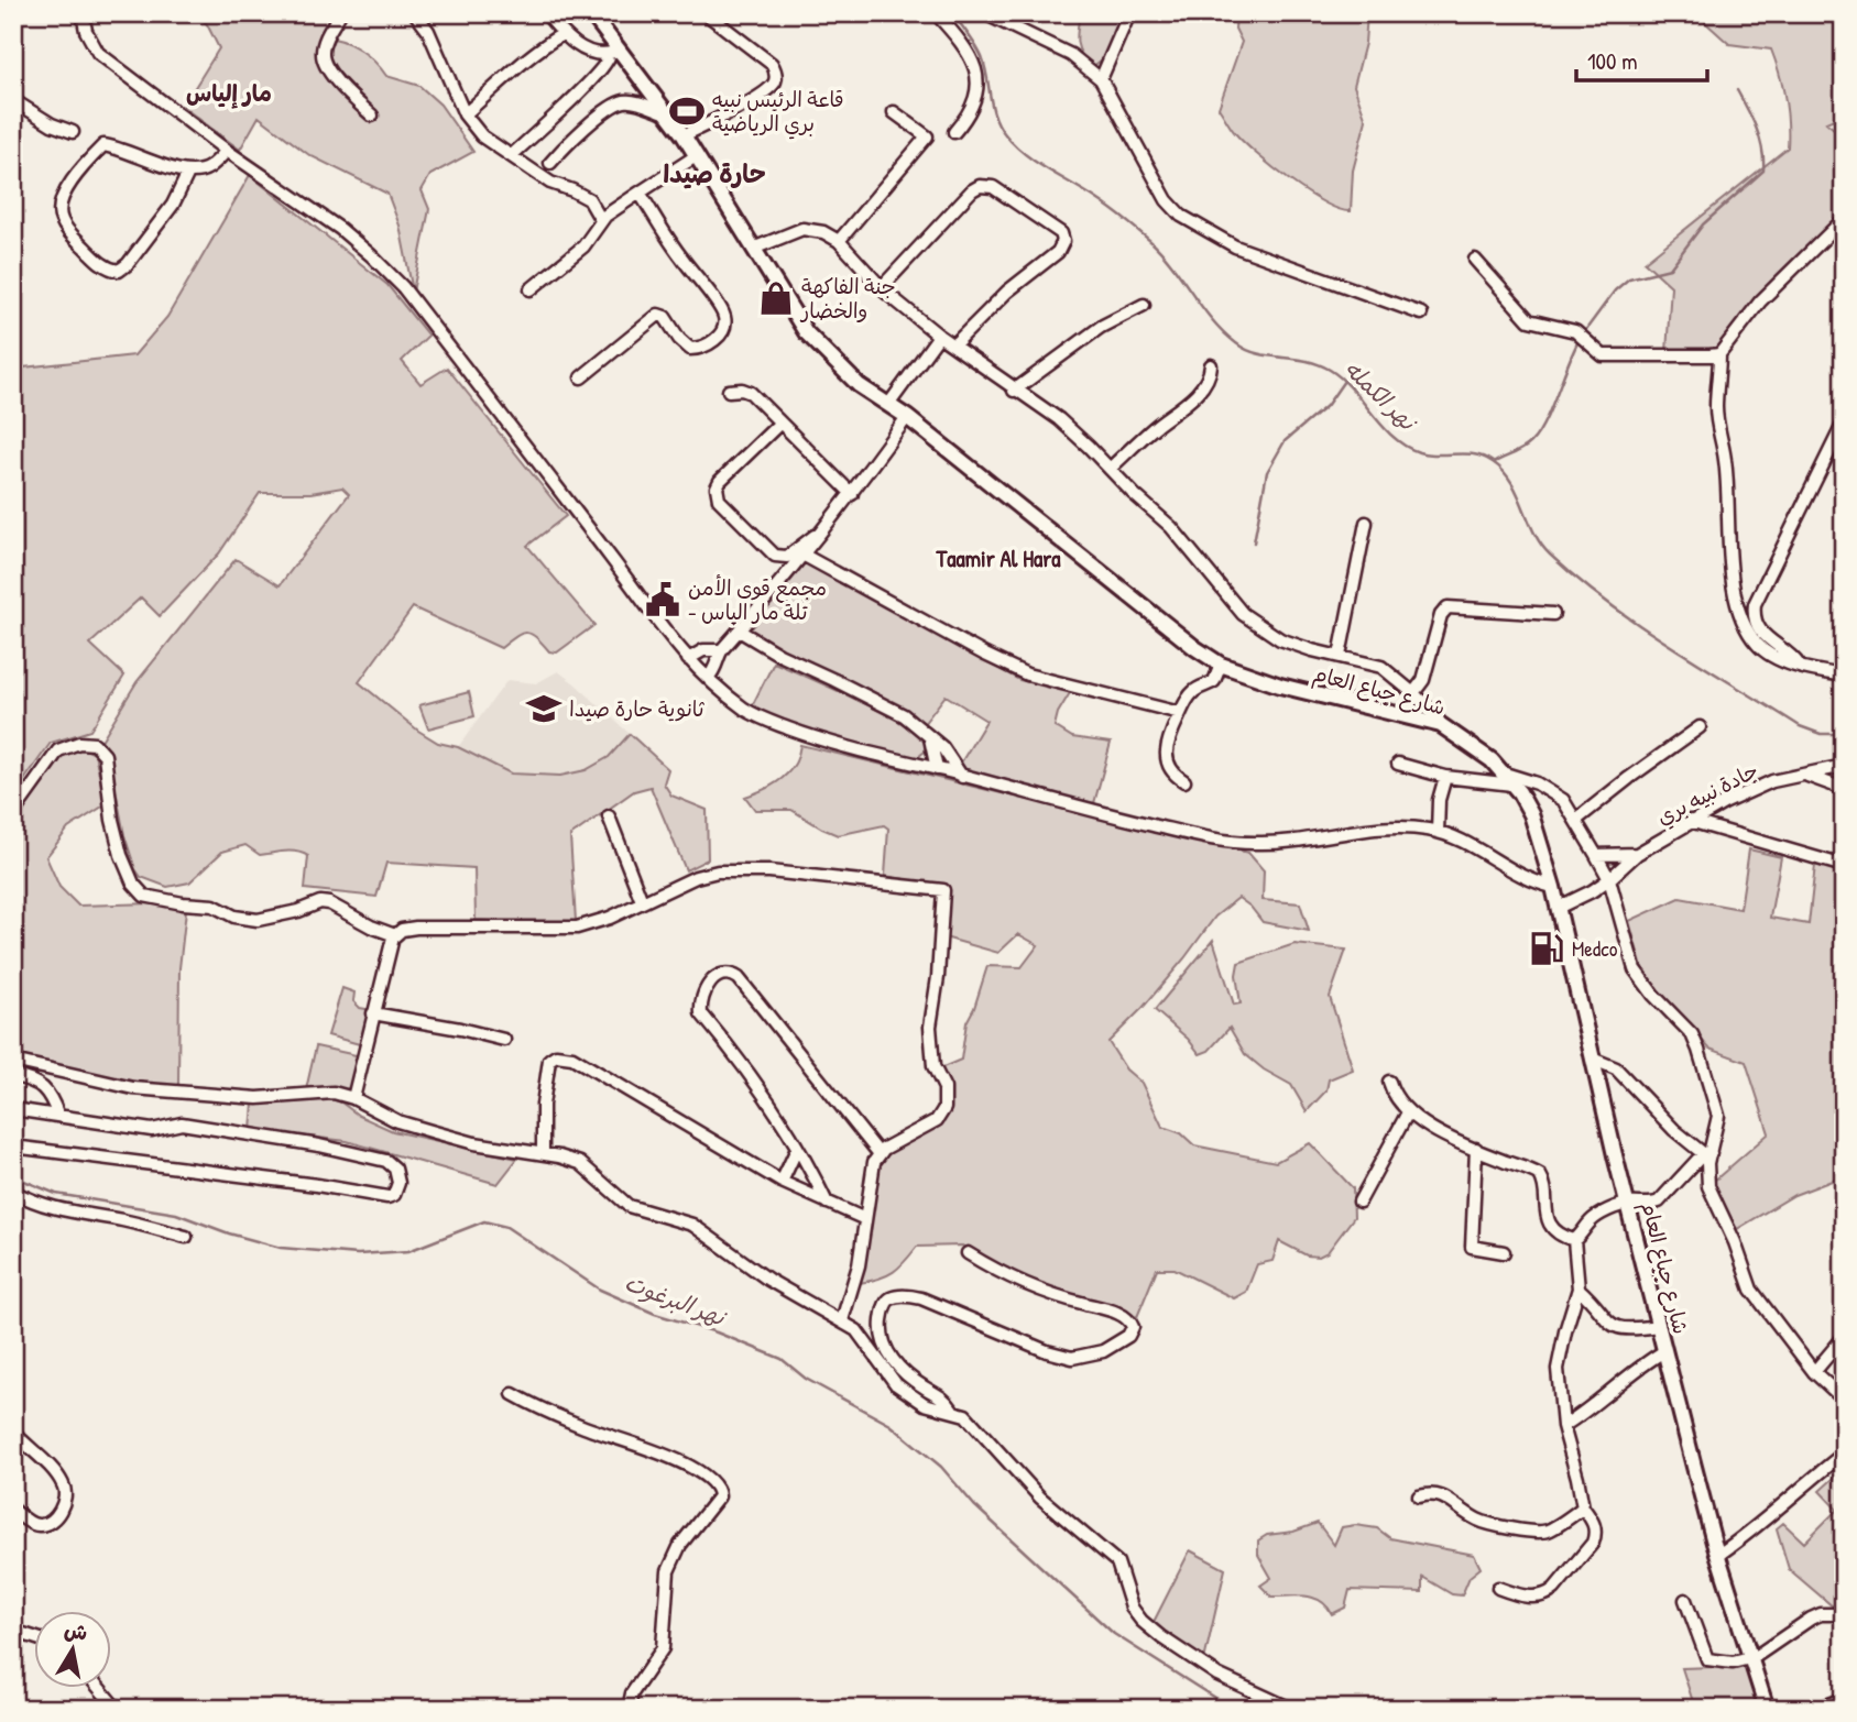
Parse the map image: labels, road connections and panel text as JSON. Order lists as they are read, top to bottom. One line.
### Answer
{"streets":{"main road":["شارع جباع العام"],"street":["جادة نبيه بري"]},"crossings":[["شارع جباع العام","جادة نبيه بري"]],"districts":["مار إلياس","حارة صيدا","Taamir Al Hara"],"water":["نهر الكمله","نهر البرغوت"],"places":{"sports":["قاعة الرئيس نبيه بري الرياضية"],"shop":["جنة الفاكهة والخضار"],"public building":["مجمع قوى الأمن - تلة مار الياس"],"school or university":["ثانوية حارة صيدا"],"fuel station":["Medco"]},"scale_bar":"100 m","north":"top"}
